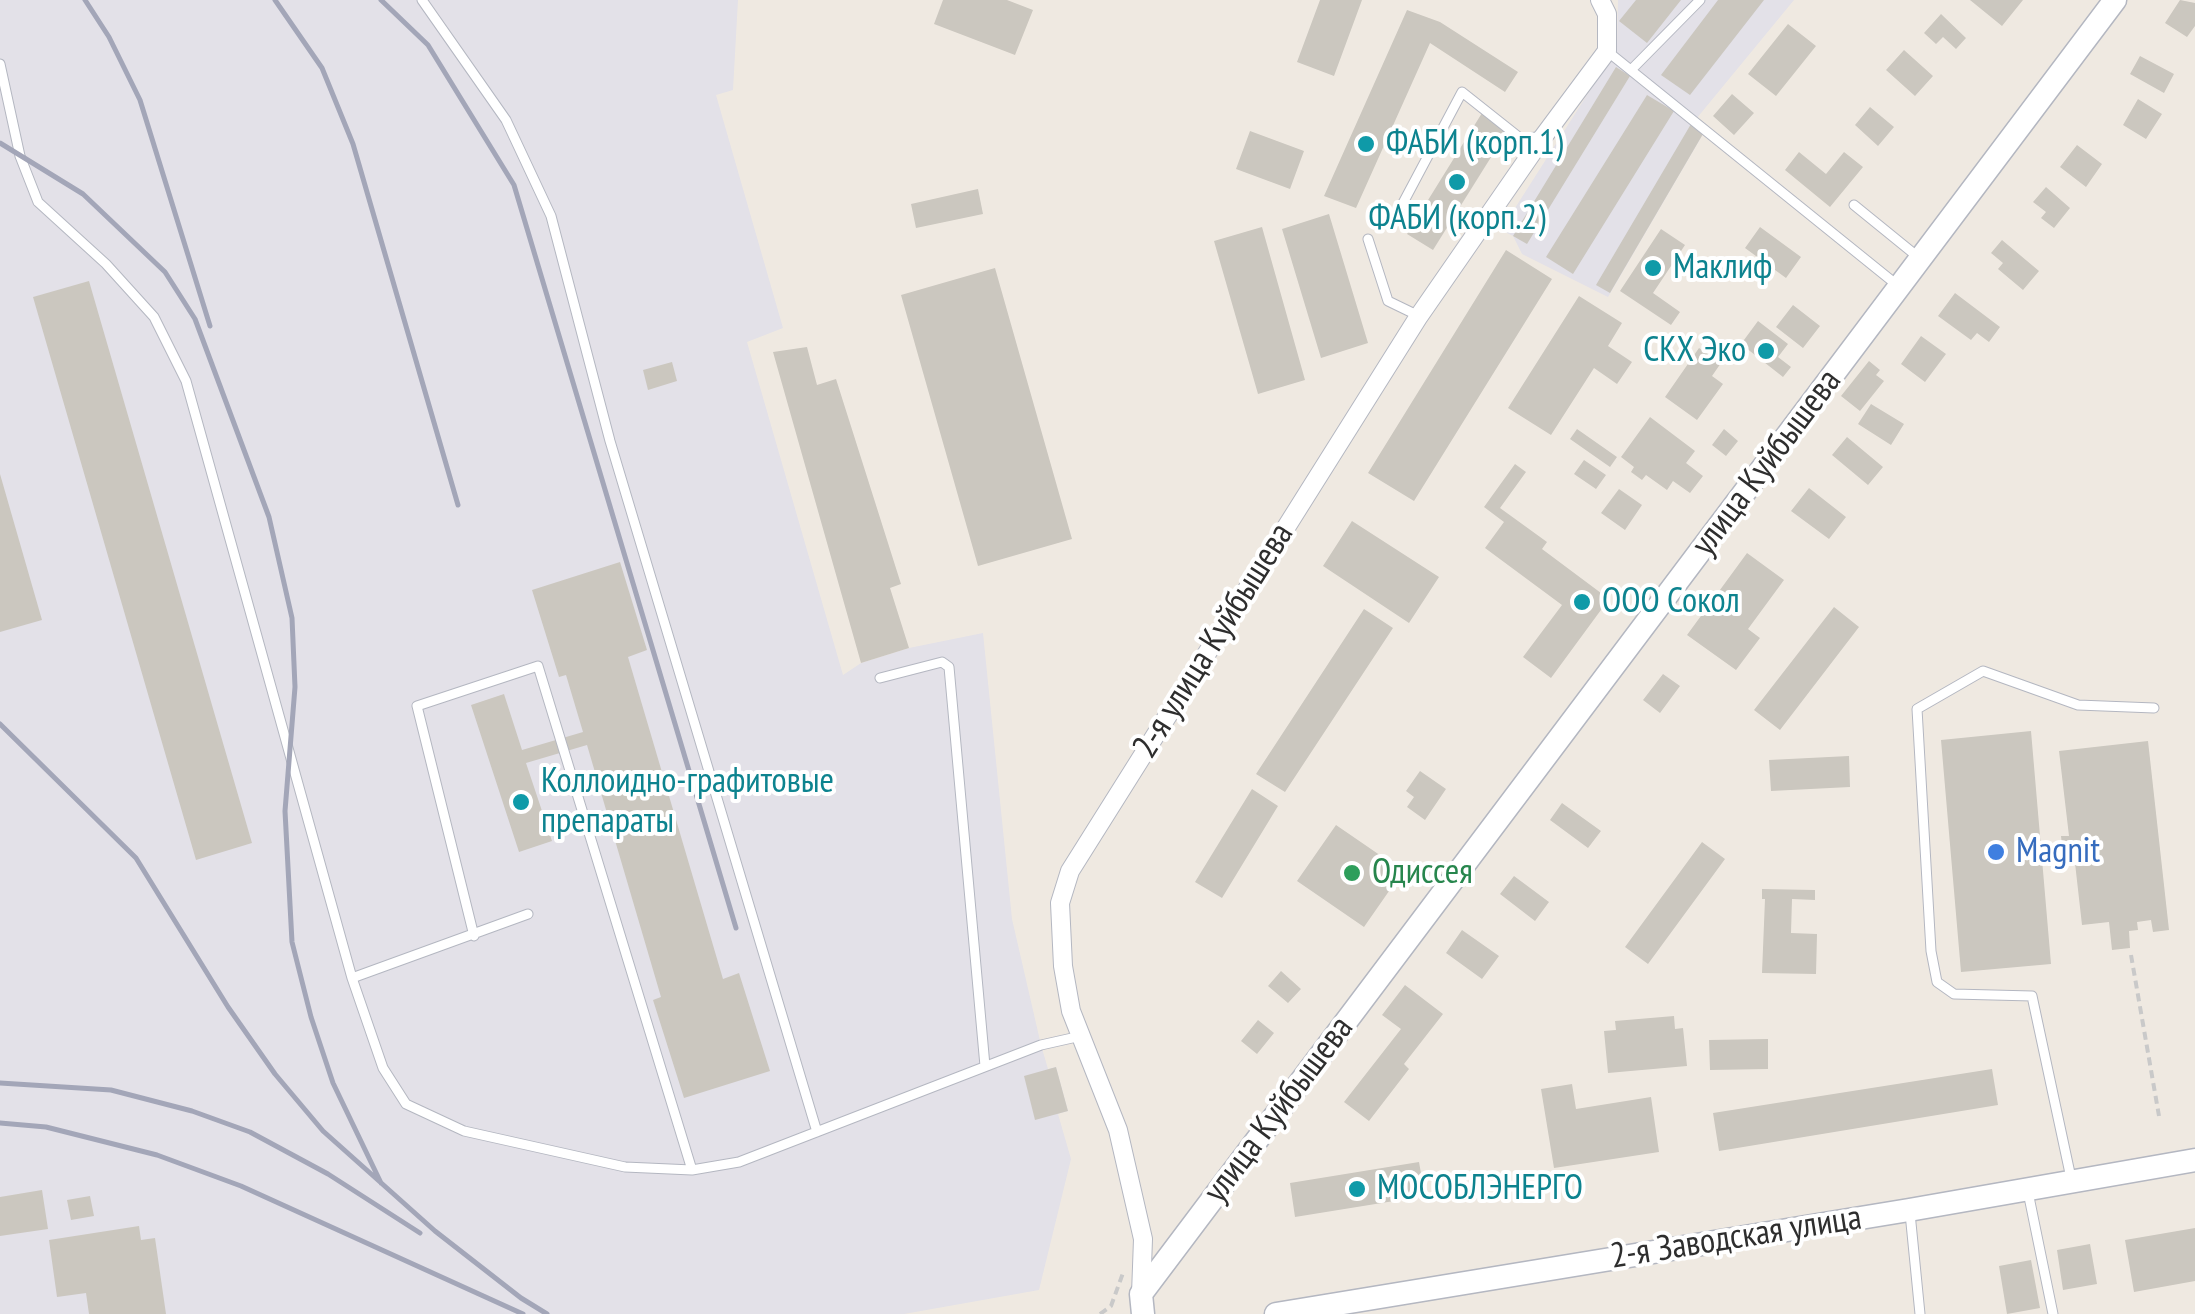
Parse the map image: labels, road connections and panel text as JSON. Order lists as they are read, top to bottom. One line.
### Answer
{"streets":{"street":["улица Куйбышева","2-я улица Куйбышева","2-я Заводская улица"]},"crossings":[["улица Куйбышева","2-я улица Куйбышева"]],"places":["ФАБИ (корп.1)","ФАБИ (корп.2)","Маклиф","СКХ Эко","ООО Сокол","Коллоидно-графитовые препараты","Magnit","Одиссея","МОСОБЛЭНЕРГО"]}
